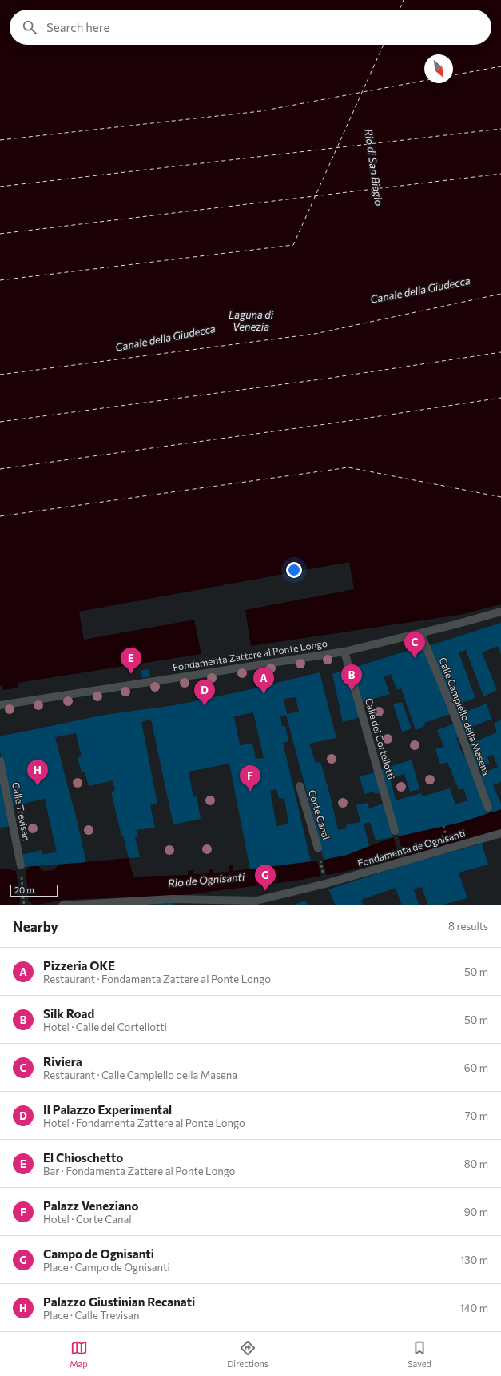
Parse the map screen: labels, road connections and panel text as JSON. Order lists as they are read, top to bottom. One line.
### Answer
{"streets":{"street":["Fondamenta Zattere al Ponte Longo","Calle Campiello della Masena","Calle dei Cortellotti","Calle Trevisan","Corte Canal","Fondamenta de Ognisanti"]},"crossings":[["Fondamenta Zattere al Ponte Longo","Calle Campiello della Masena"],["Fondamenta Zattere al Ponte Longo","Calle dei Cortellotti"]],"water":["Rio di San Biagio","Canale della Giudecca","Laguna di Venezia","Rio de Ognisanti"],"scale_bar":"20 m","north":"bottom right","page":{"search":"Search here","pins":["C","E","B","A","D","H","F","G"],"scale":"20 m","heading":["Nearby","8 results"],"list":[{"mark":"A","name":"Pizzeria OKE","note":"Restaurant · Fondamenta Zattere al Ponte Longo","value":"50 m"},{"mark":"B","name":"Silk Road","note":"Hotel · Calle dei Cortellotti","value":"50 m"},{"mark":"C","name":"Riviera","note":"Restaurant · Calle Campiello della Masena","value":"60 m"},{"mark":"D","name":"Il Palazzo Experimental","note":"Hotel · Fondamenta Zattere al Ponte Longo","value":"70 m"},{"mark":"E","name":"El Chioschetto","note":"Bar · Fondamenta Zattere al Ponte Longo","value":"80 m"},{"mark":"F","name":"Palazz Veneziano","note":"Hotel · Corte Canal","value":"90 m"},{"mark":"G","name":"Campo de Ognisanti","note":"Place · Campo de Ognisanti","value":"130 m"},{"mark":"H","name":"Palazzo Giustinian Recanati","note":"Place · Calle Trevisan","value":"140 m"}],"nav":["Map","Directions","Saved"]}}
